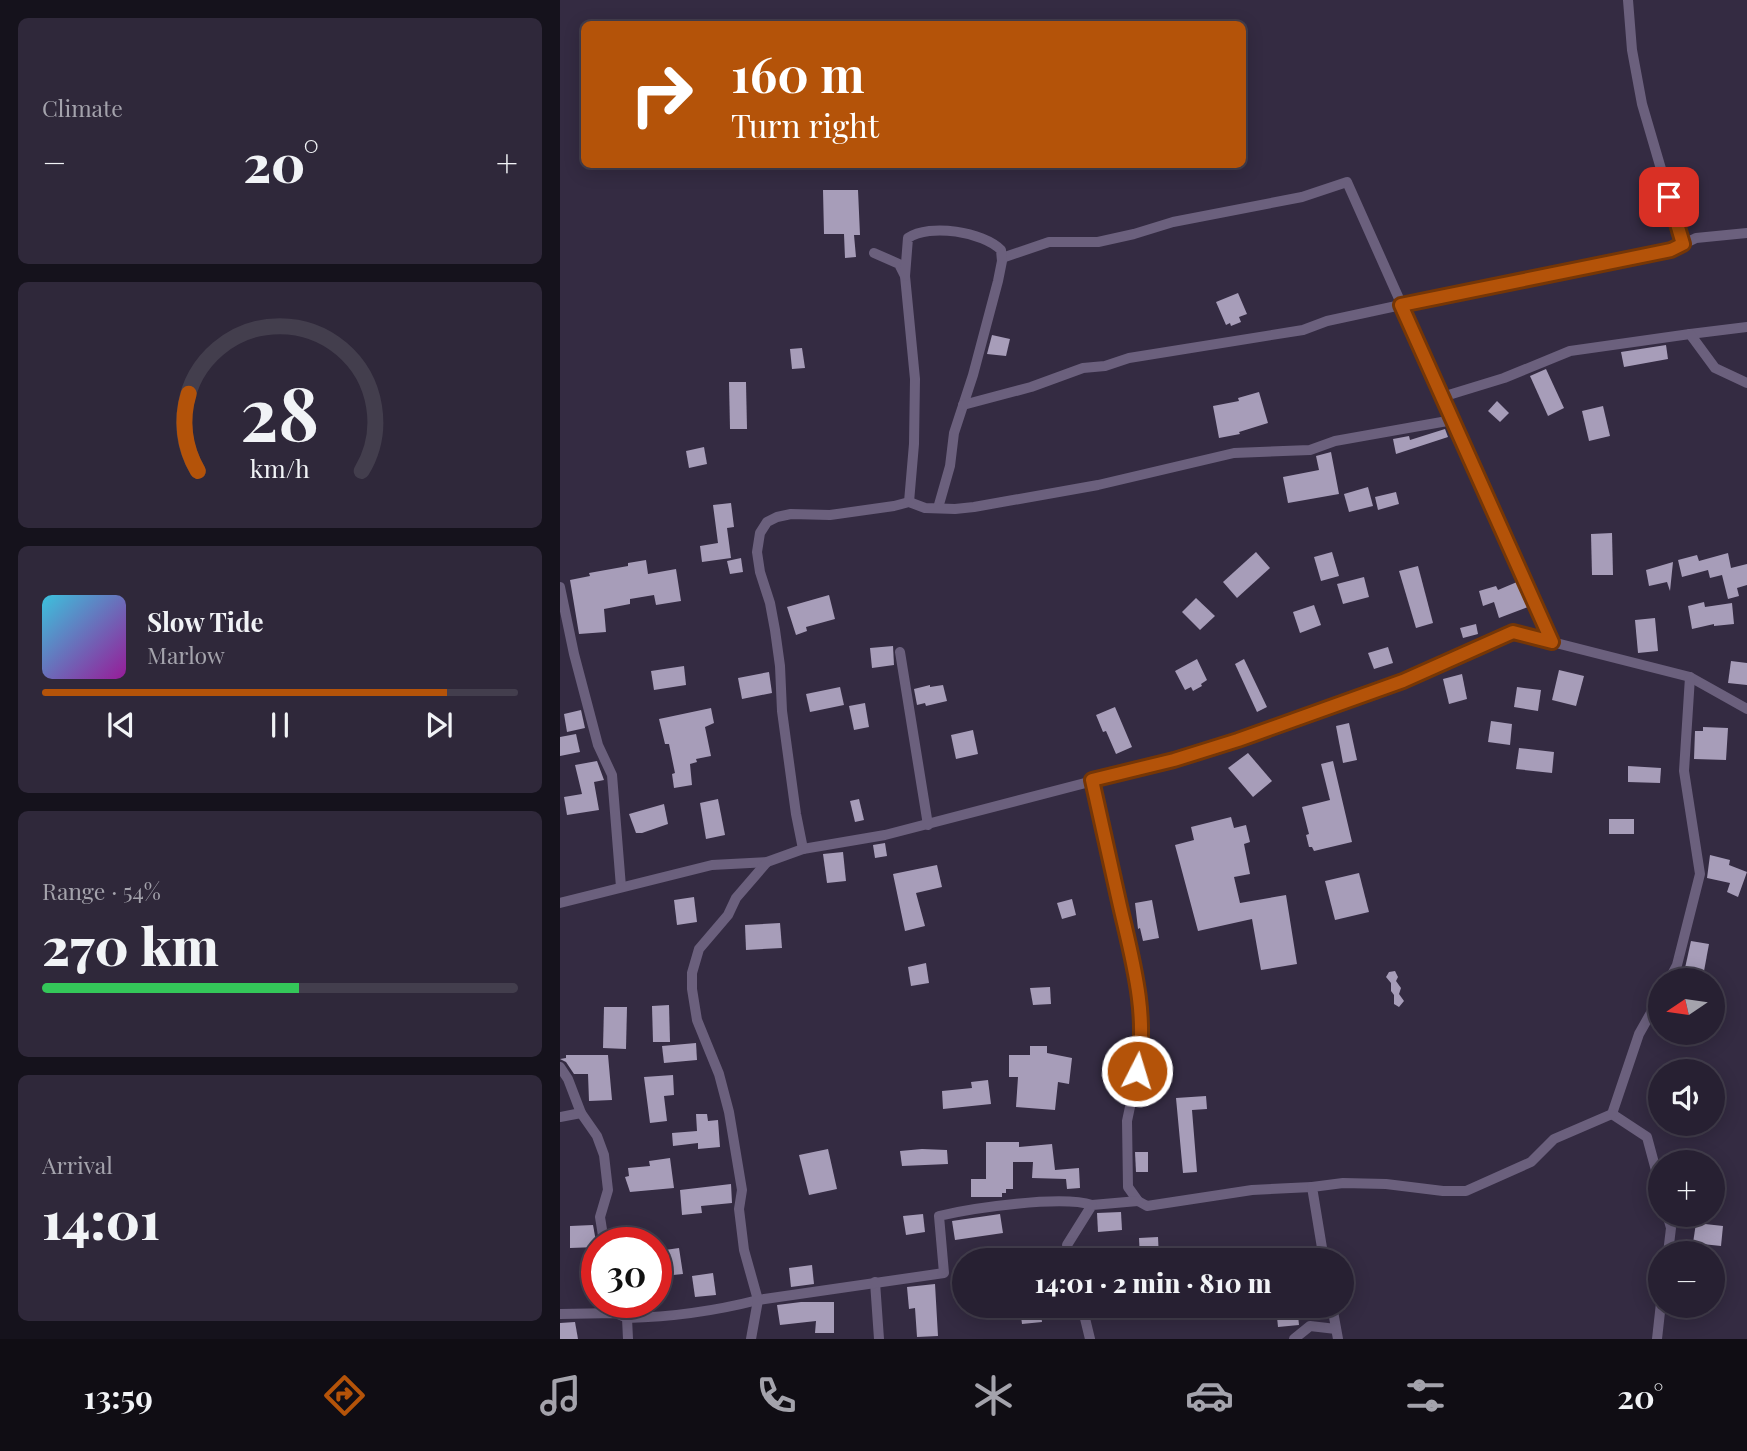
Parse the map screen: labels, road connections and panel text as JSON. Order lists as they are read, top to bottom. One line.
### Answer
{"north":"left","page":{"tile":["Climate",["Range · 54%","270 km"],["Arrival","14:01"]],"turn":["160 m","Turn right"],"heat":["−","20°","+"],"song":["Slow Tide","Marlow"],"map_buttons":["+","−"],"limit":"30","trip":"14:01 · 2 min · 810 m","tabs":["13:59","20°"],"gauge":["28","km/h"]}}
